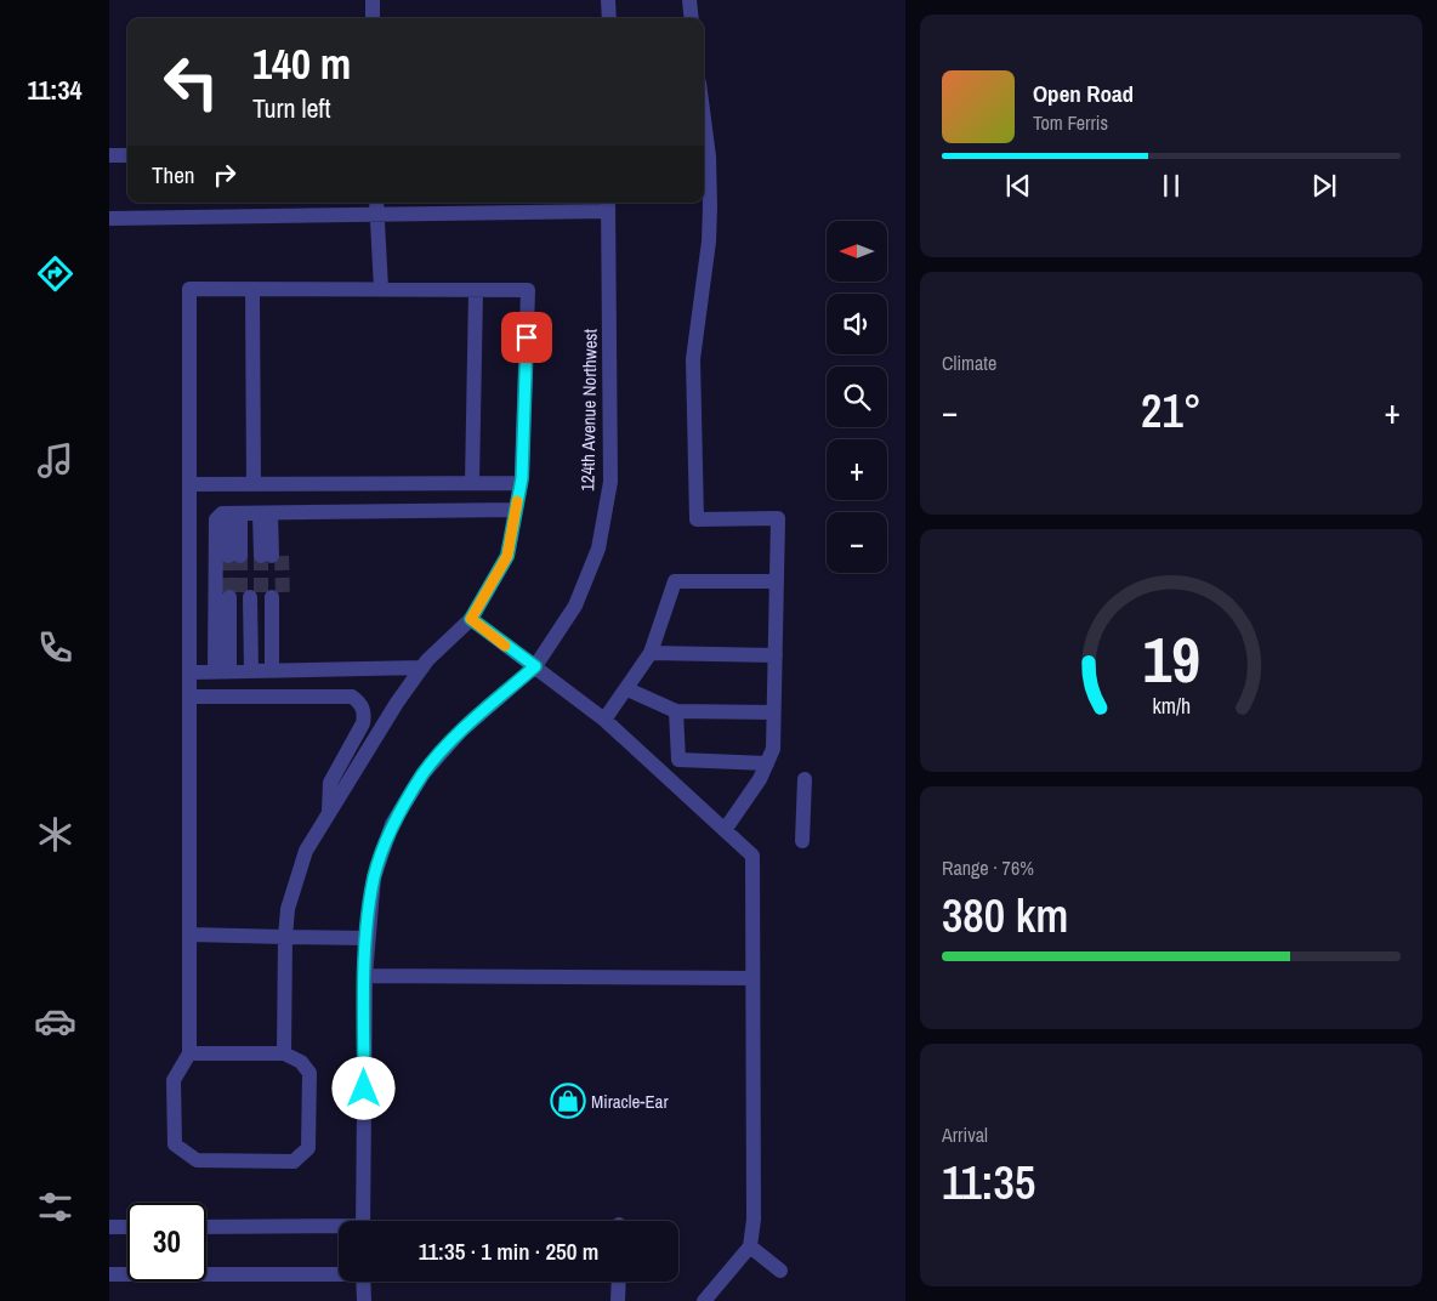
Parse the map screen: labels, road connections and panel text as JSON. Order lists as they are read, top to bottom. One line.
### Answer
{"streets":{"street":["124th Avenue Northwest"]},"places":{"shop":["Miracle-Ear"]},"north":"left","page":{"tabs":"11:34","turn":["140 m","Turn left"],"song":["Open Road","Tom Ferris"],"then":"Then","map_buttons":["+","−"],"tile":["Climate",["Range · 76%","380 km"],["Arrival","11:35"]],"heat":["−","21°","+"],"limit":"30","trip":"11:35 · 1 min · 250 m","gauge":["19","km/h"]}}
